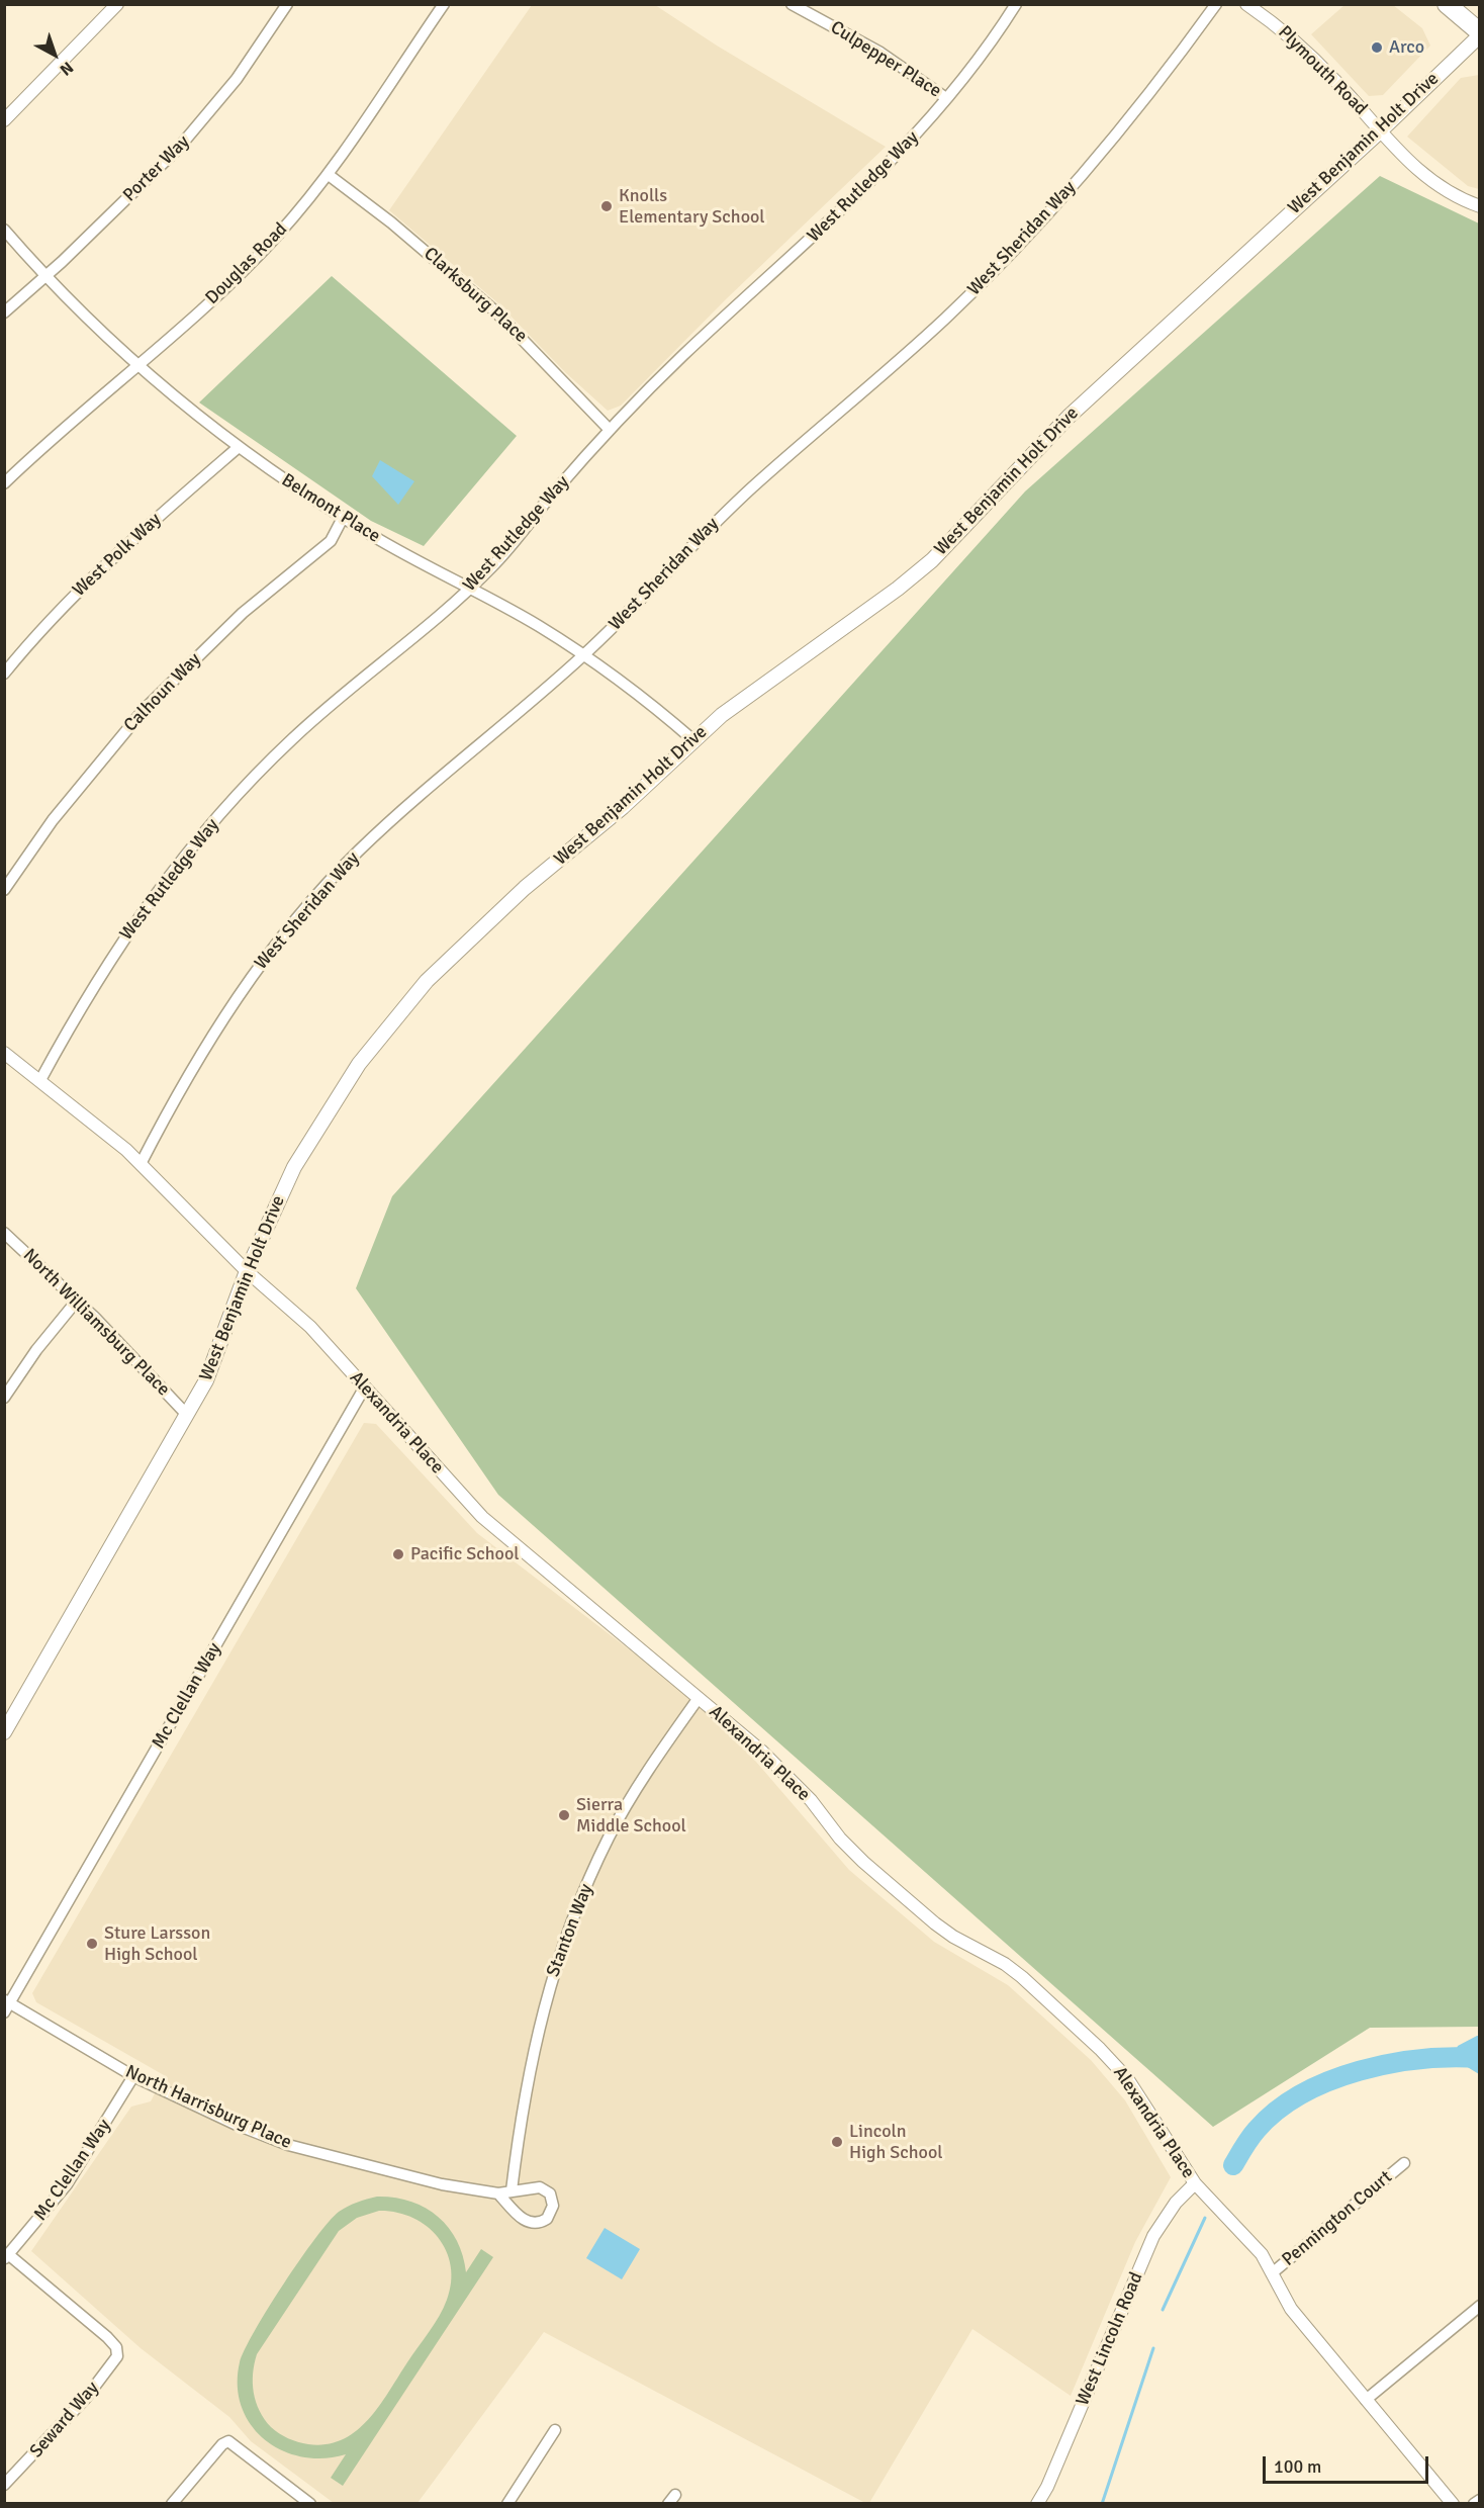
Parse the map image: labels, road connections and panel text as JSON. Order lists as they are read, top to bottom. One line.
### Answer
{"streets":{"main road":["West Benjamin Holt Drive"],"street":["Culpepper Place","Plymouth Road","Porter Way","West Rutledge Way","West Sheridan Way","Douglas Road","Clarksburg Place","Belmont Place","West Polk Way","Calhoun Way","North Williamsburg Place","Alexandria Place","Mc Clellan Way","Stanton Way","North Harrisburg Place","Pennington Court","West Lincoln Road","Seward Way"]},"crossings":[["Culpepper Place","West Rutledge Way"],["Plymouth Road","West Benjamin Holt Drive"],["West Benjamin Holt Drive","Belmont Place"],["West Benjamin Holt Drive","North Williamsburg Place"],["West Benjamin Holt Drive","Alexandria Place"],["Porter Way","Belmont Place"],["West Rutledge Way","Clarksburg Place"],["West Rutledge Way","Belmont Place"],["West Rutledge Way","Alexandria Place"],["West Sheridan Way","Belmont Place"],["West Sheridan Way","Alexandria Place"],["Douglas Road","Clarksburg Place"],["Douglas Road","Belmont Place"],["Belmont Place","West Polk Way"],["Belmont Place","Calhoun Way"],["Alexandria Place","Mc Clellan Way"],["Alexandria Place","Stanton Way"],["Alexandria Place","Pennington Court"],["Alexandria Place","West Lincoln Road"],["Mc Clellan Way","North Harrisburg Place"],["Mc Clellan Way","Seward Way"],["Stanton Way","North Harrisburg Place"]],"places":["Arco","Knolls Elementary School","Pacific School","Sierra Middle School","Sture Larsson High School","Lincoln High School"],"scale_bar":"100 m","north":"bottom right"}
